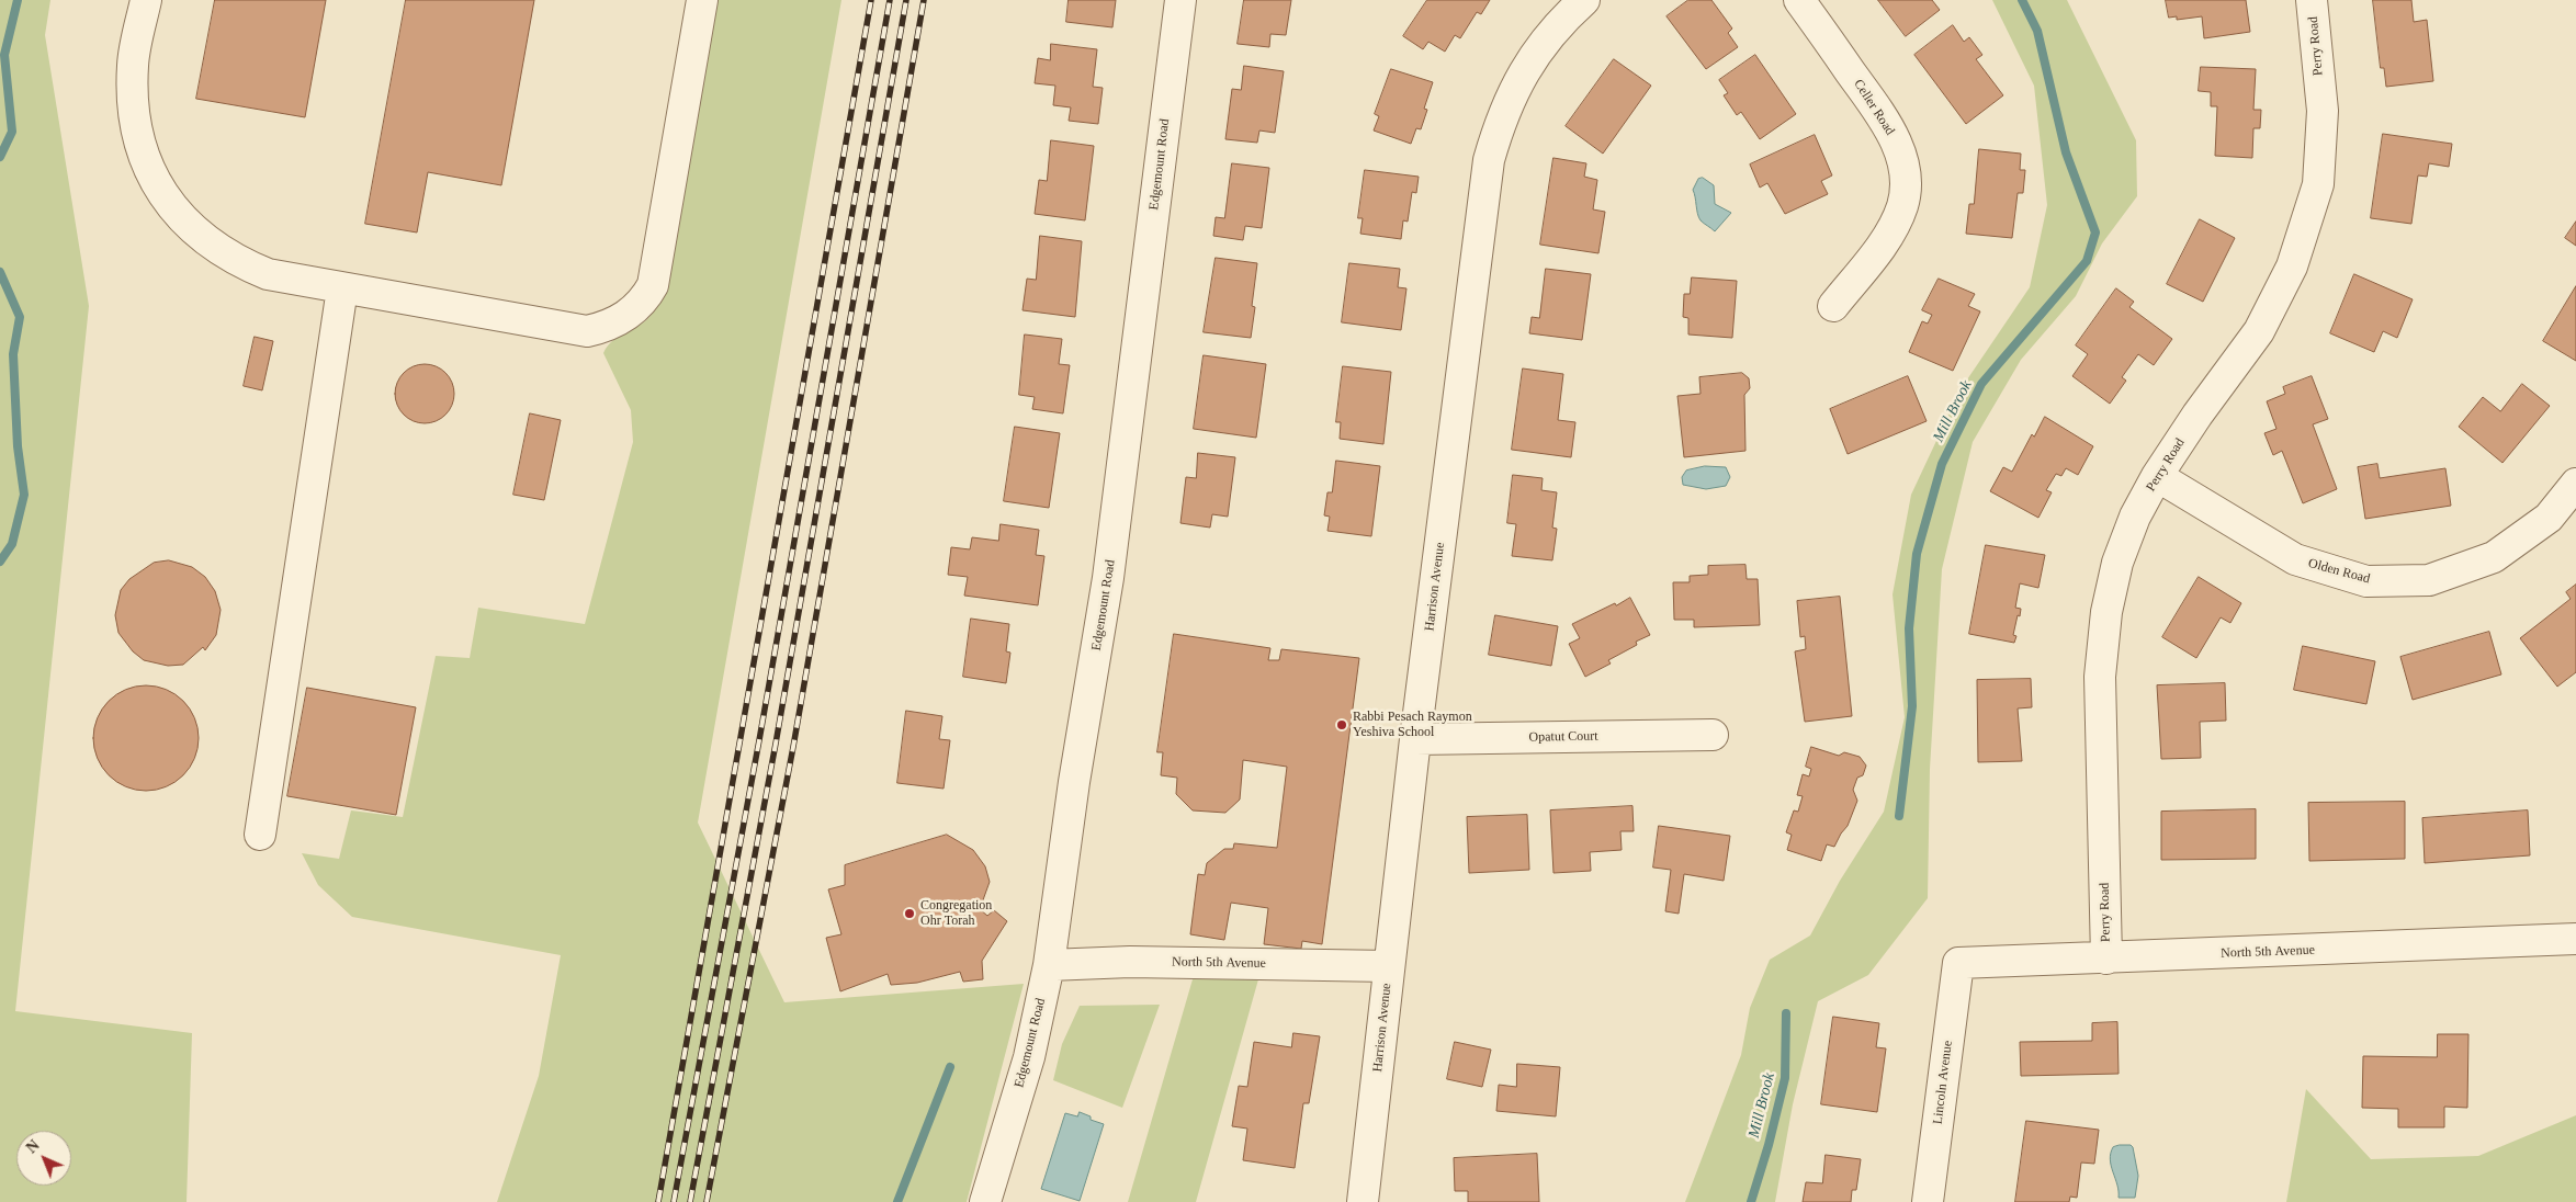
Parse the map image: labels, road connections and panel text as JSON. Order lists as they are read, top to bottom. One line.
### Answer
{"streets":{"street":["Perry Road","Celler Road","Edgemount Road","Olden Road","Harrison Avenue","Opatut Court","North 5th Avenue","Lincoln Avenue"]},"crossings":[["Perry Road","Olden Road"],["Perry Road","North 5th Avenue"],["Edgemount Road","North 5th Avenue"],["Harrison Avenue","Opatut Court"],["Harrison Avenue","North 5th Avenue"],["North 5th Avenue","Lincoln Avenue"]],"water":["Mill Brook"],"places":["Rabbi Pesach Raymon Yeshiva School","Congregation Ohr Torah"],"north":"top left"}
